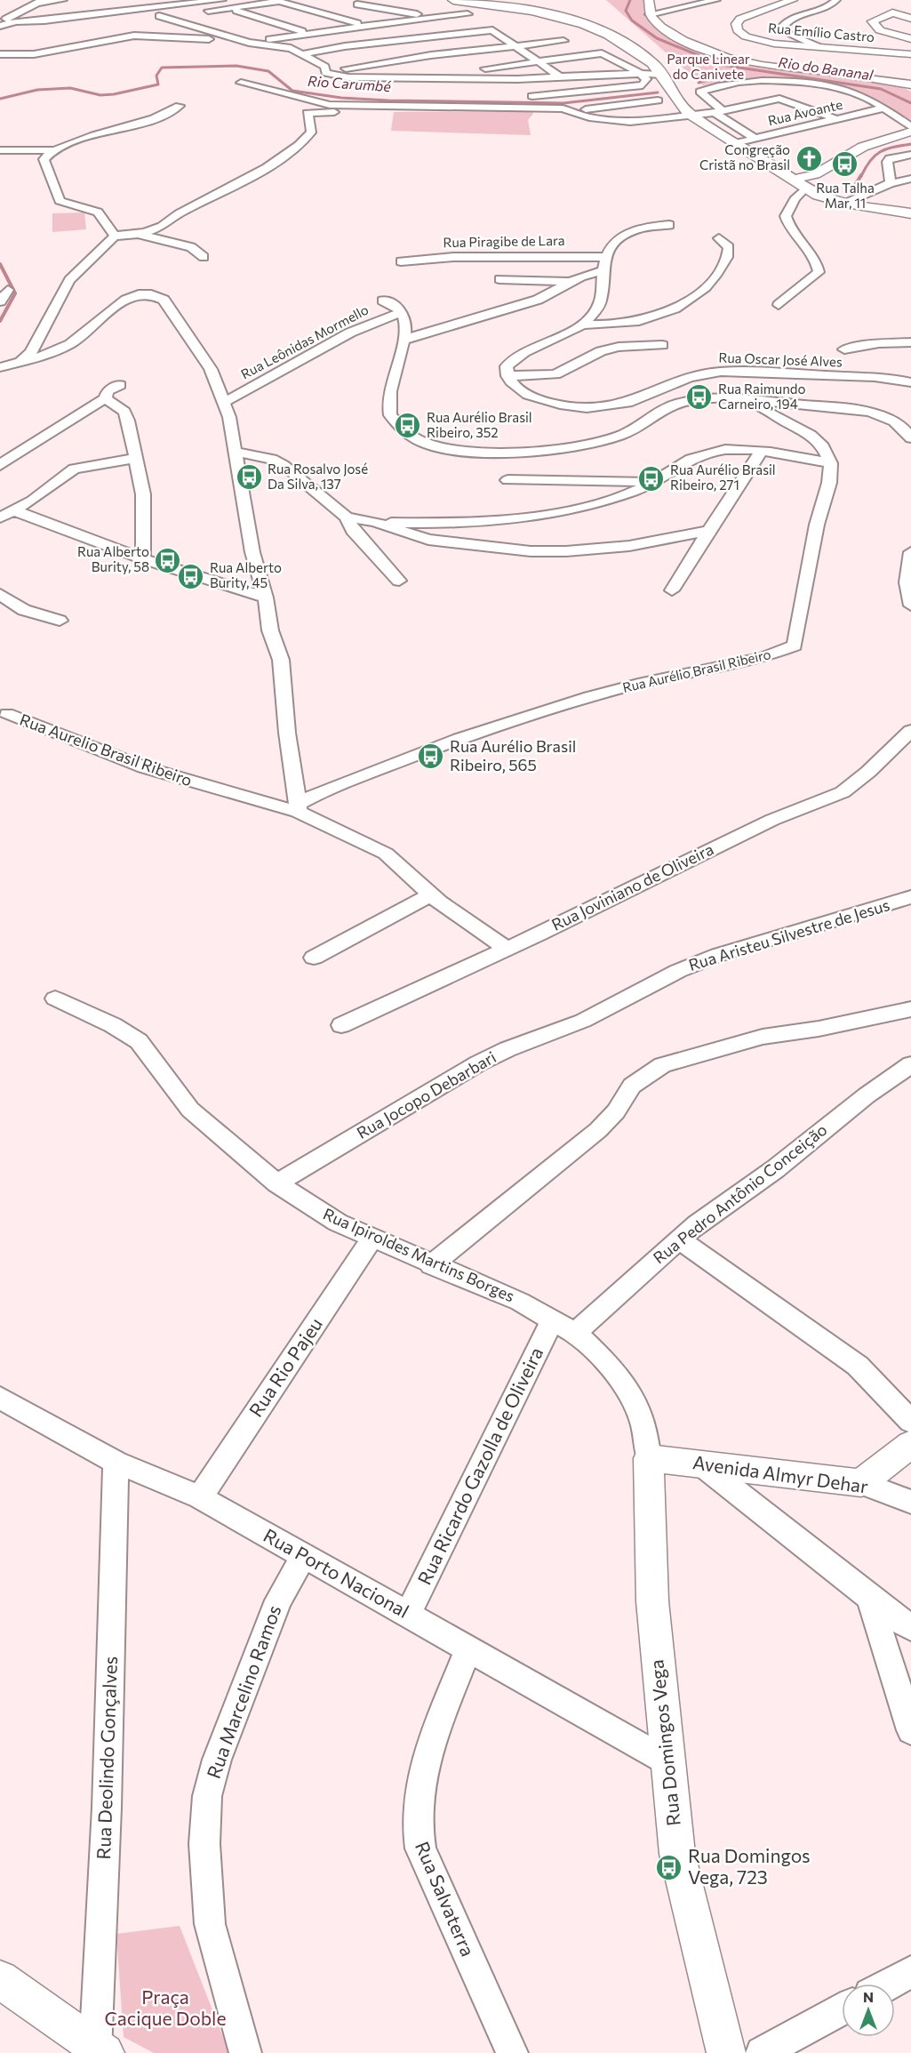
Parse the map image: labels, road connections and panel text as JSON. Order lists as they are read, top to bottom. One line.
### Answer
{"streets":{"street":["Rua Emílio Castro","Rua Avoante","Rua Piragibe de Lara","Rua Leônidas Mormello","Rua Oscar José Alves","Rua Aurélio Brasil Ribeiro","Rua Aurelio Brasil Ribeiro","Rua Joviniano de Oliveira","Rua Aristeu Silvestre de Jesus","Rua Jocopo Debarbari","Rua Pedro Antônio Conceição","Rua Ipiroldes Martins Borges","Rua Rio Pajeu","Rua Ricardo Gazolla de Oliveira","Avenida Almyr Dehar","Rua Porto Nacional","Rua Marcelino Ramos","Rua Domingos Vega","Rua Deolindo Gonçalves","Rua Salvaterra"]},"crossings":[["Rua Aurélio Brasil Ribeiro","Rua Aurelio Brasil Ribeiro"],["Rua Aurelio Brasil Ribeiro","Rua Joviniano de Oliveira"],["Rua Aristeu Silvestre de Jesus","Rua Jocopo Debarbari"],["Rua Jocopo Debarbari","Rua Ipiroldes Martins Borges"],["Rua Pedro Antônio Conceição","Rua Ipiroldes Martins Borges"],["Rua Ipiroldes Martins Borges","Rua Rio Pajeu"],["Rua Ipiroldes Martins Borges","Rua Ricardo Gazolla de Oliveira"],["Rua Ipiroldes Martins Borges","Avenida Almyr Dehar"],["Rua Ipiroldes Martins Borges","Rua Domingos Vega"],["Rua Rio Pajeu","Rua Porto Nacional"],["Rua Ricardo Gazolla de Oliveira","Rua Porto Nacional"],["Avenida Almyr Dehar","Rua Domingos Vega"],["Rua Porto Nacional","Rua Marcelino Ramos"],["Rua Porto Nacional","Rua Domingos Vega"],["Rua Porto Nacional","Rua Deolindo Gonçalves"],["Rua Porto Nacional","Rua Salvaterra"]],"water":["Rio do Bananal","Rio Carumbé"],"parks":["Parque Linear do Canivete","Praça Cacique Doble"],"places":{"church":["Congreção Cristã no Brasil"],"bus stop":["Rua Talha Mar, 11","Rua Raimundo Carneiro, 194","Rua Aurélio Brasil Ribeiro, 352","Rua Rosalvo José Da Silva, 137","Rua Aurélio Brasil Ribeiro, 271","Rua Alberto Burity, 58","Rua Alberto Burity, 45","Rua Aurélio Brasil Ribeiro, 565","Rua Domingos Vega, 723"]},"north":"top"}
